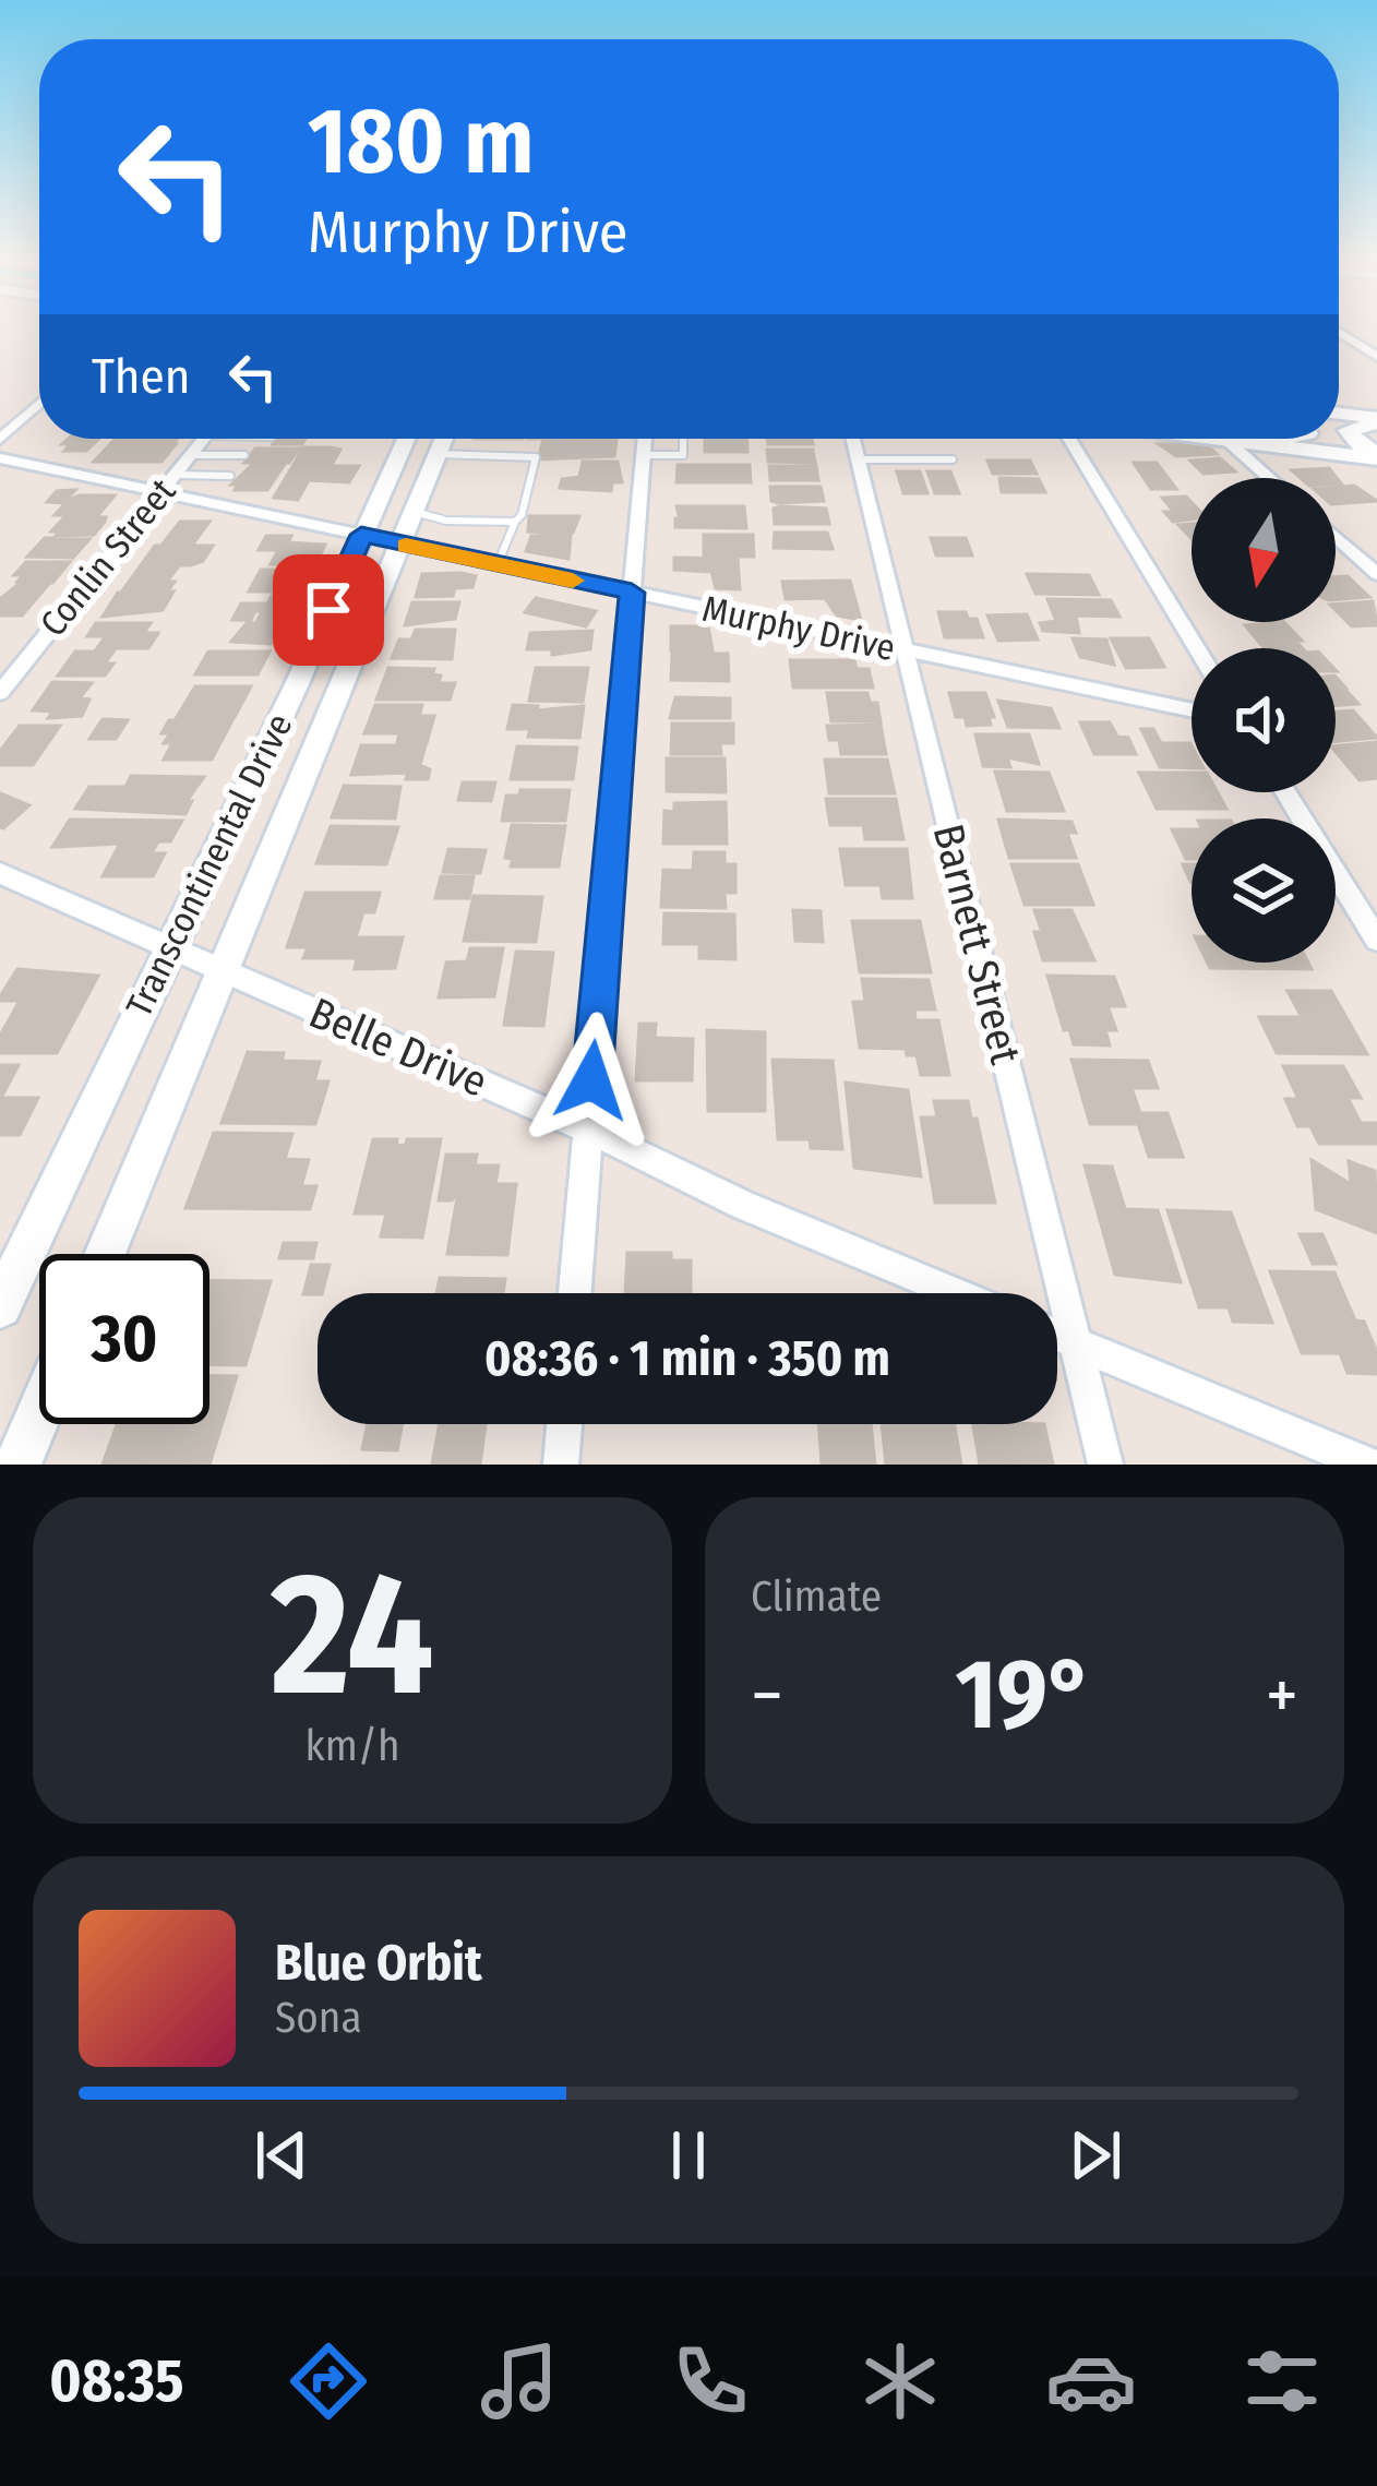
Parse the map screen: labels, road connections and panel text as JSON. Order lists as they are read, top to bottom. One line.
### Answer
{"streets":{"street":["Conlin Street","Murphy Drive","Transcontinental Drive","Barnett Street","Belle Drive"]},"crossings":[["Conlin Street","Murphy Drive"],["Murphy Drive","Transcontinental Drive"],["Murphy Drive","Barnett Street"],["Transcontinental Drive","Belle Drive"]],"north":"bottom","page":{"turn":["180 m","Murphy Drive"],"then":"Then","limit":"30","trip":"08:36 · 1 min · 350 m","tile":[["24","km/h"],"Climate"],"heat":["−","19°","+"],"song":["Blue Orbit","Sona"],"tabs":"08:35"}}
